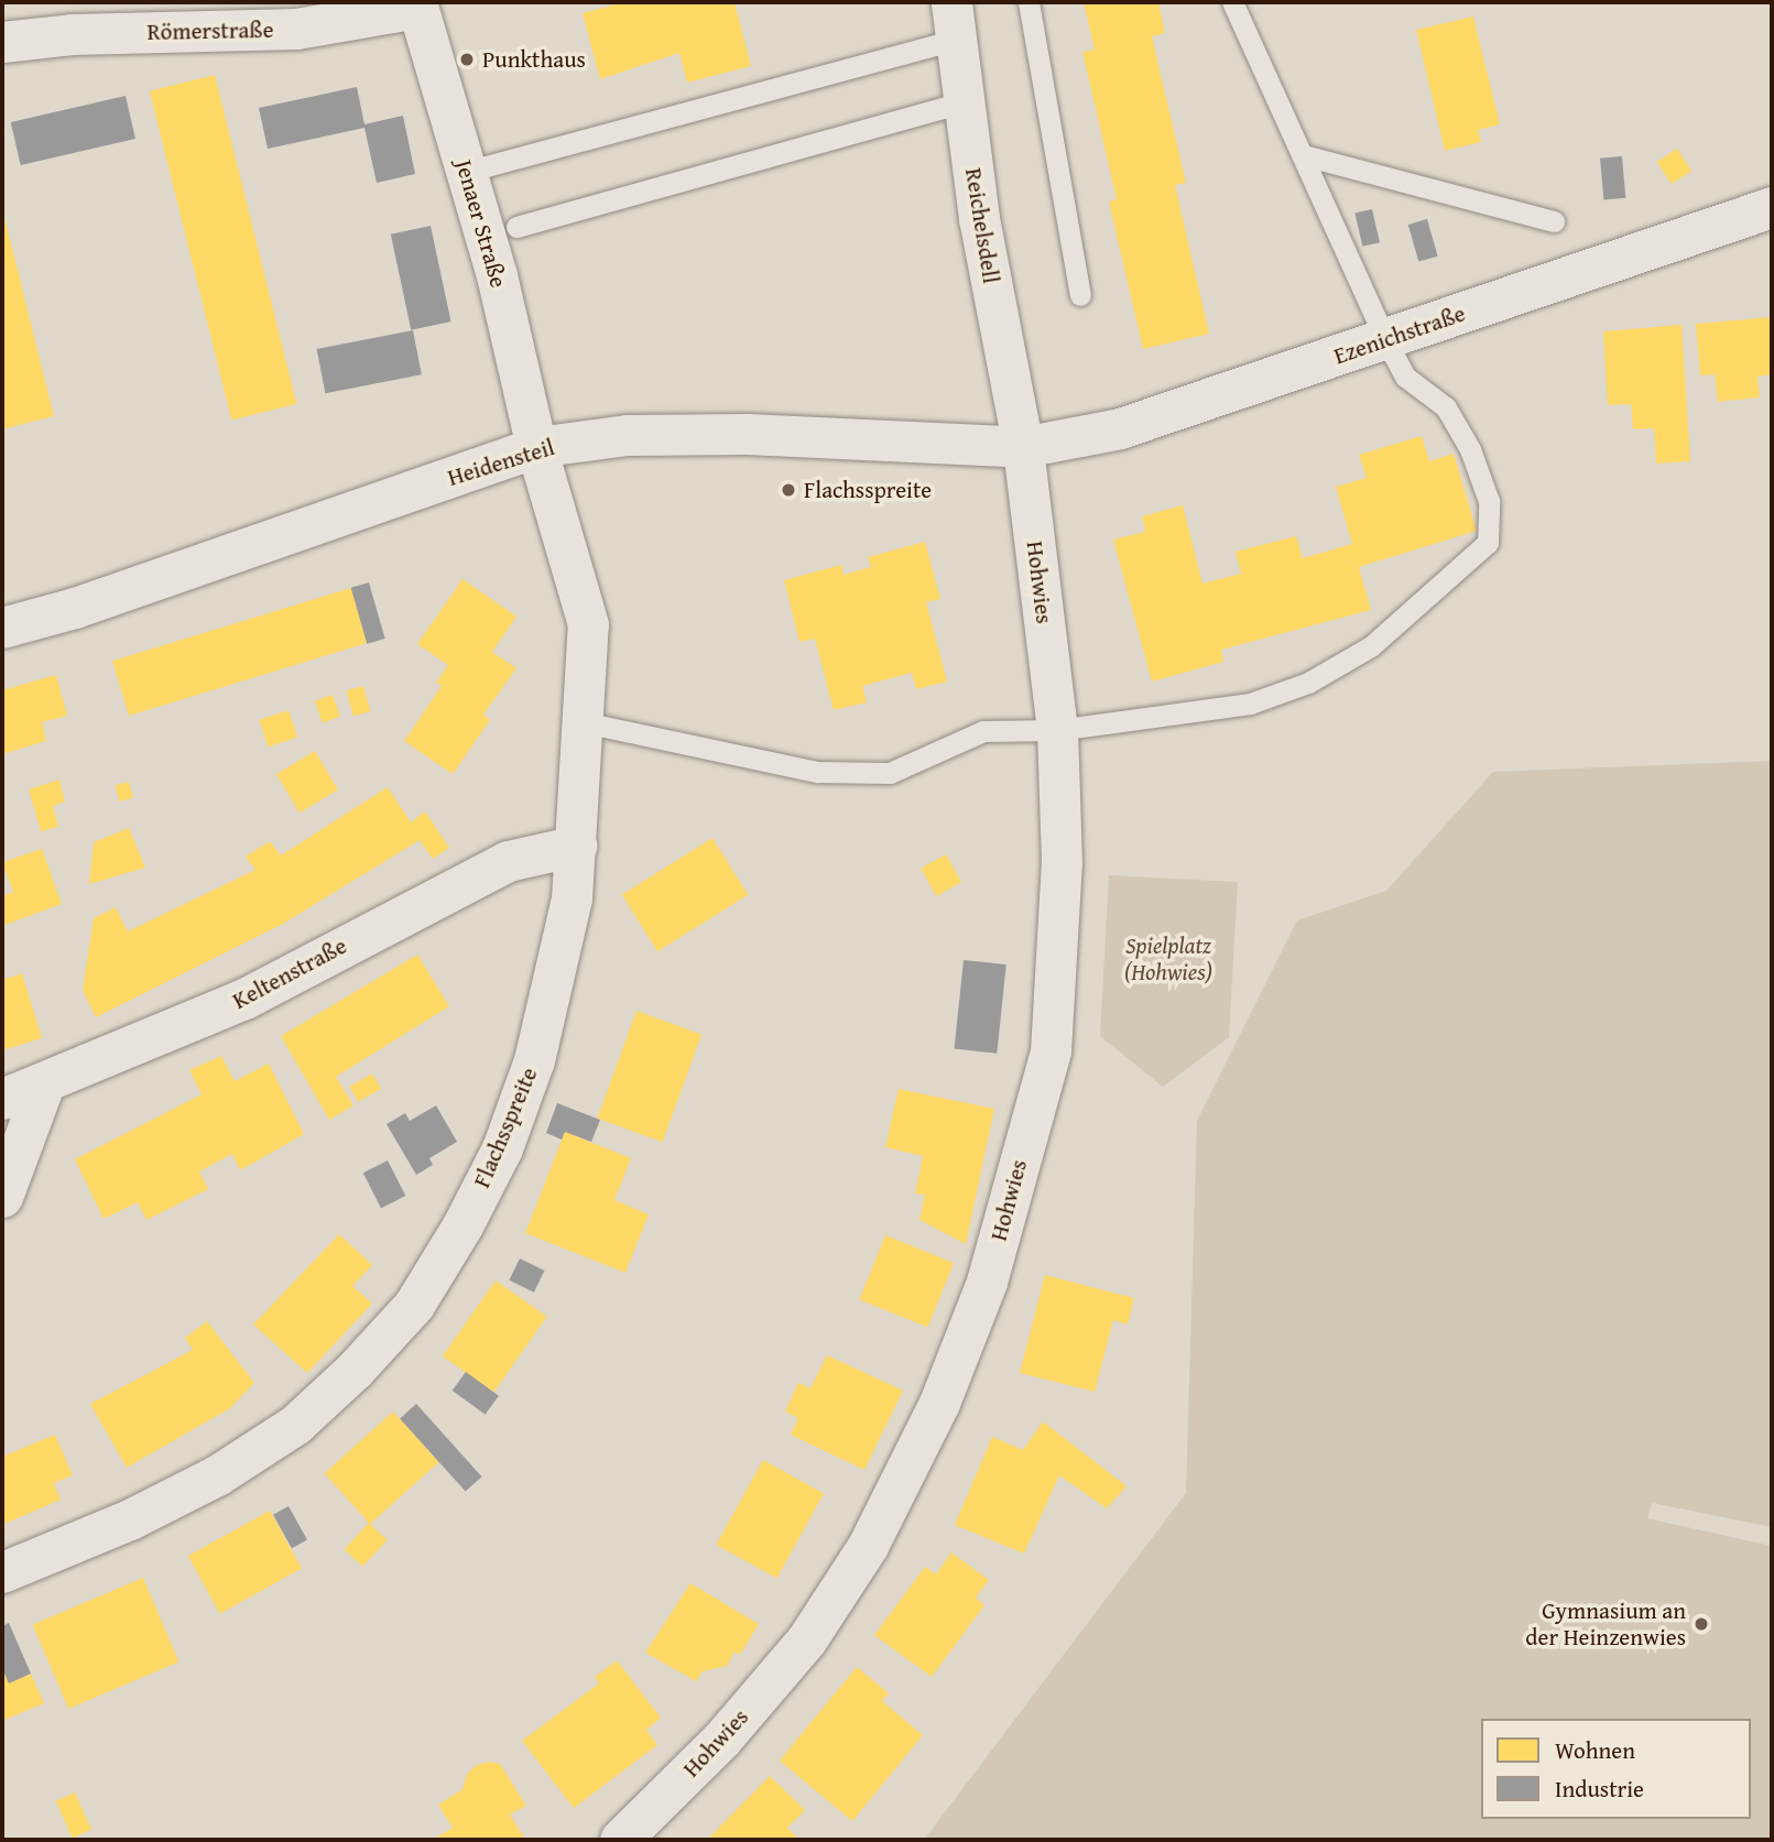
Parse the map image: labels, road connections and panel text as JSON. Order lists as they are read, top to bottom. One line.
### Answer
{"streets":{"street":["Römerstraße","Jenaer Straße","Reichelsdell","Ezenichstraße","Heidensteil","Hohwies","Keltenstraße","Flachsspreite"]},"crossings":[["Römerstraße","Jenaer Straße"],["Jenaer Straße","Heidensteil"],["Jenaer Straße","Flachsspreite"],["Reichelsdell","Ezenichstraße"],["Reichelsdell","Heidensteil"],["Reichelsdell","Hohwies"],["Ezenichstraße","Heidensteil"],["Ezenichstraße","Hohwies"],["Heidensteil","Hohwies"],["Heidensteil","Flachsspreite"],["Keltenstraße","Flachsspreite"]],"parks":["Spielplatz (Hohwies)"],"places":["Punkthaus","Flachsspreite","Gymnasium an der Heinzenwies"],"legend":["Wohnen","Industrie"]}
